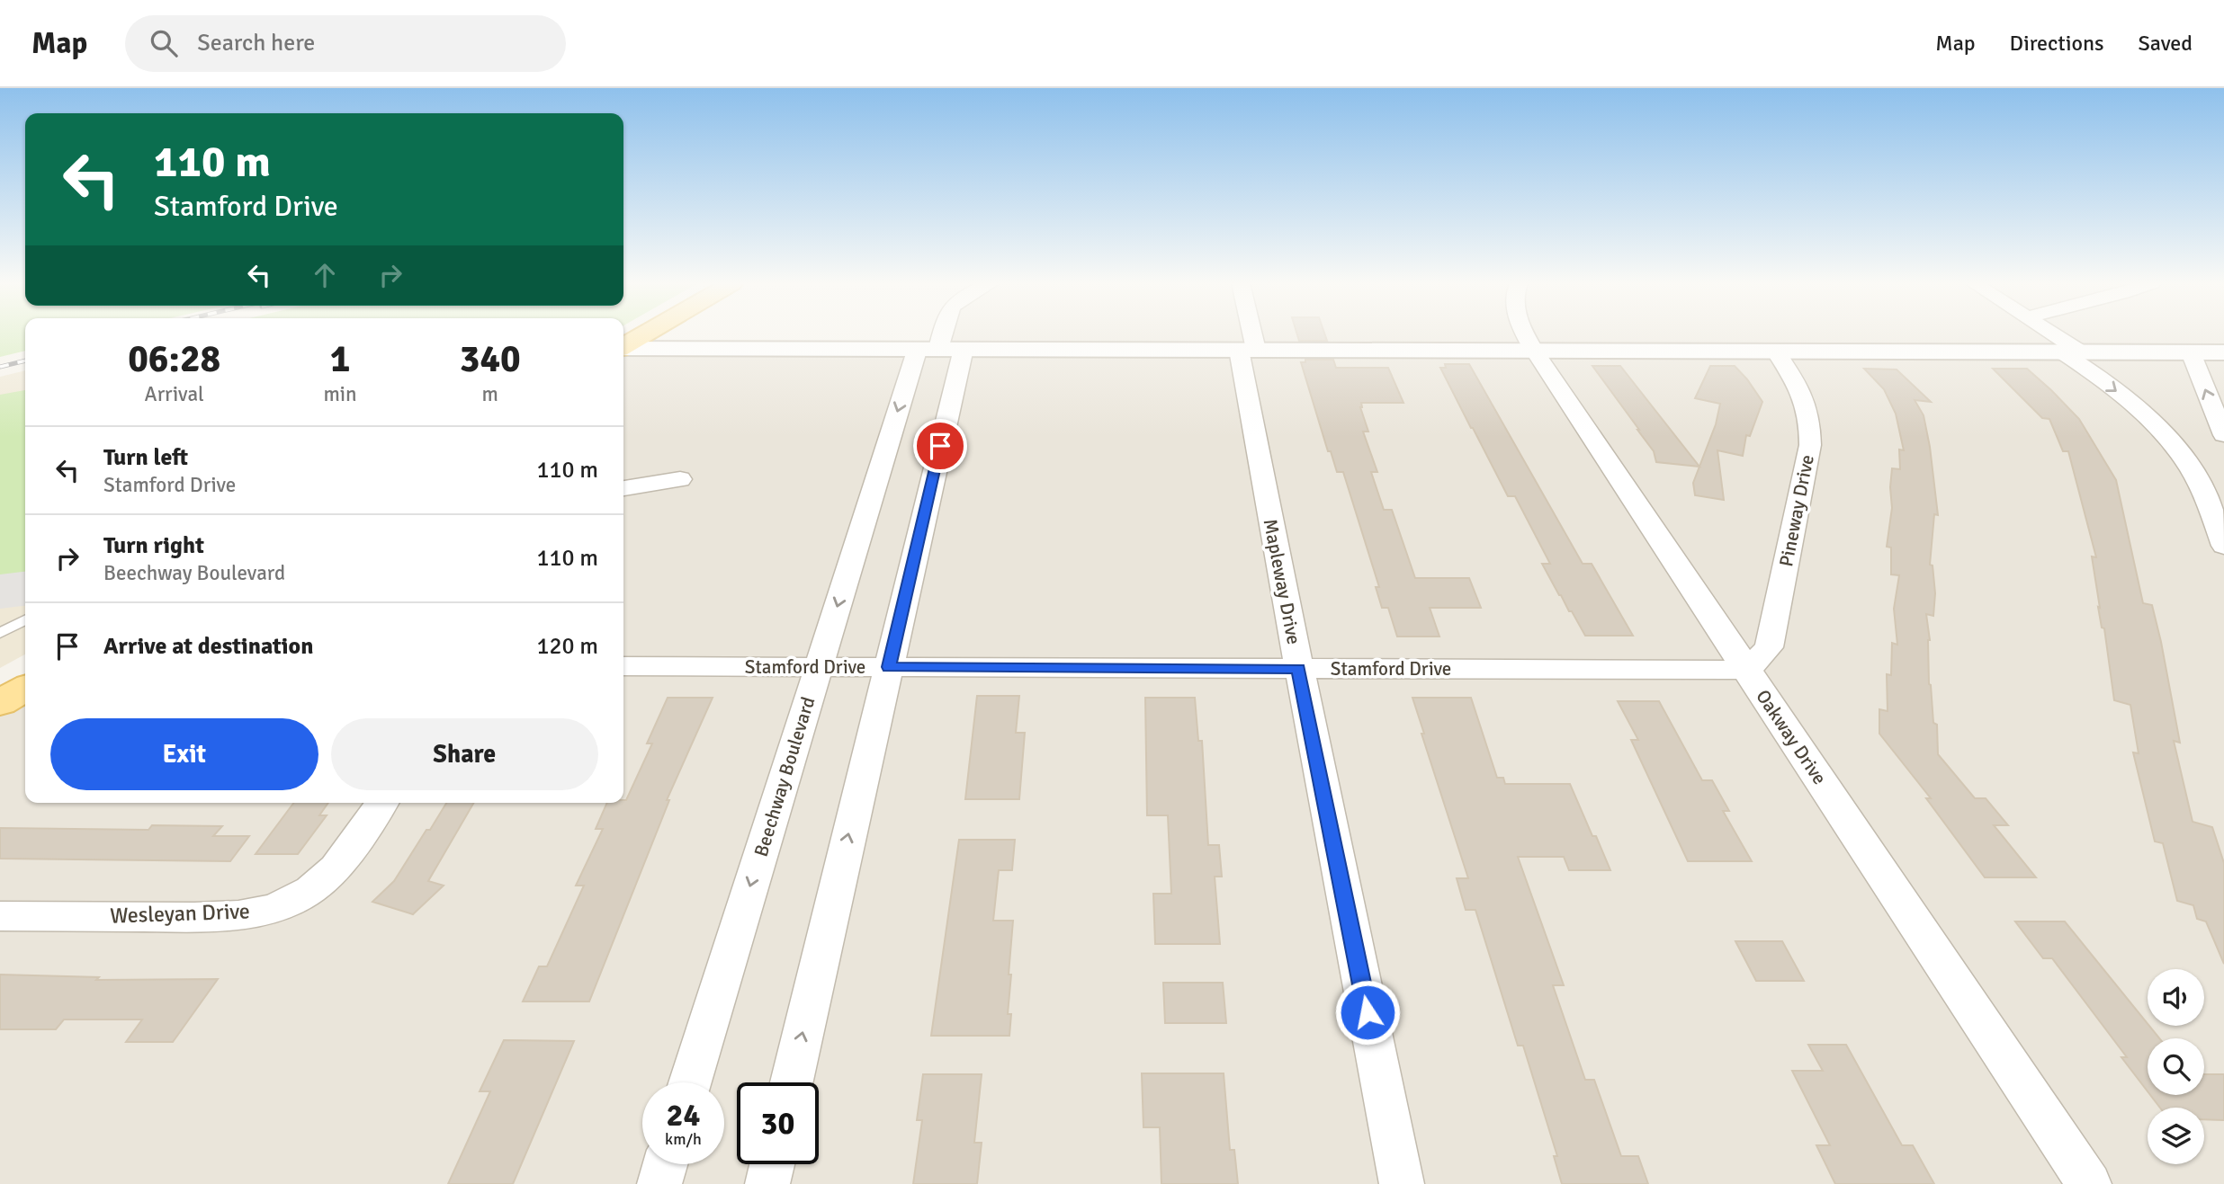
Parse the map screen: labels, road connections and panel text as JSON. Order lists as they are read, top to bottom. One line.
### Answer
{"streets":{"street":["Pineway Drive","Mapleway Drive","Stamford Drive","Oakway Drive","Beechway Boulevard","Wesleyan Drive"]},"crossings":[["Pineway Drive","Stamford Drive"],["Pineway Drive","Oakway Drive"],["Mapleway Drive","Stamford Drive"],["Stamford Drive","Oakway Drive"],["Stamford Drive","Beechway Boulevard"]],"page":{"header":"Map","search":"Search here","nav":["Map","Directions","Saved"],"turn":["110 m","Stamford Drive"],"eta":["06:28","Arrival","1","min","340","m"],"list":[{"name":"Turn left","note":"Stamford Drive","value":"110 m"},{"name":"Turn right","note":"Beechway Boulevard","value":"110 m"},{"name":"Arrive at destination","value":"120 m"}],"buttons":["Exit","Share"],"speed":"24 km/h","limit":"30"}}
